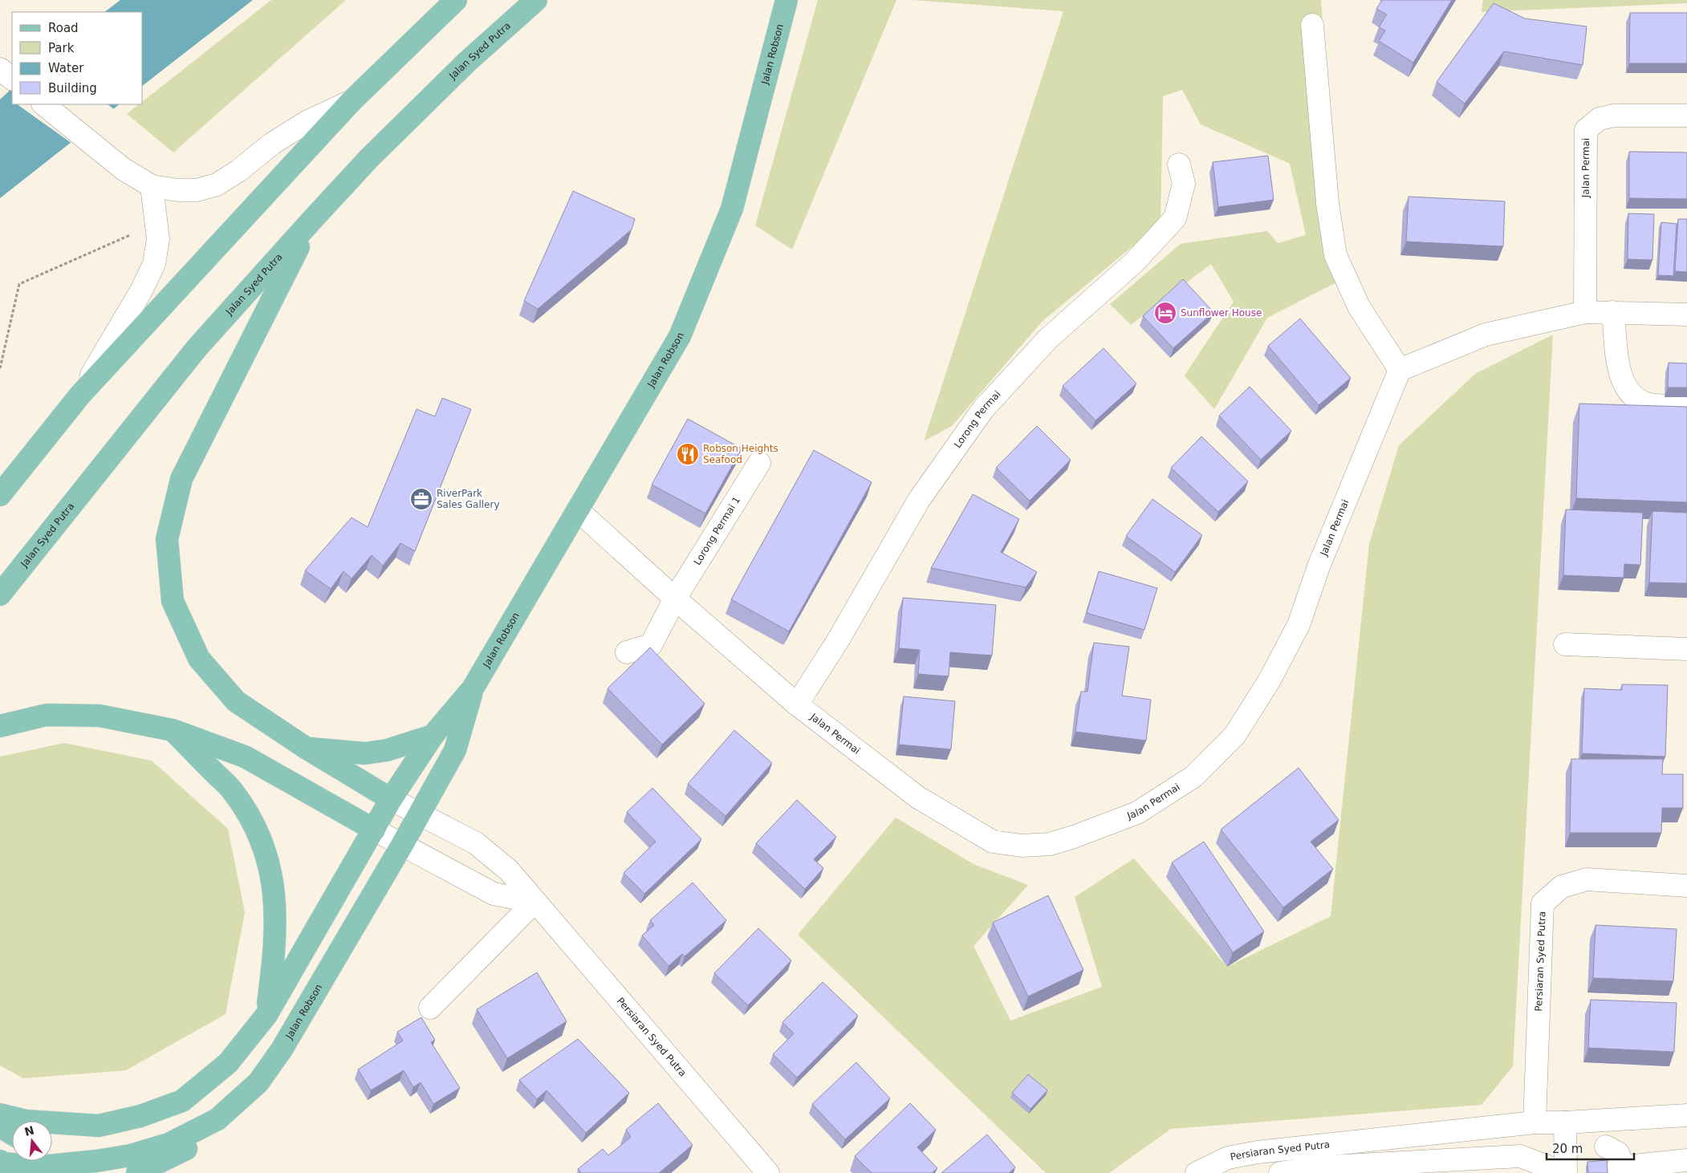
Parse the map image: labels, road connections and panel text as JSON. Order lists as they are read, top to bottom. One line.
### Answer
{"streets":{"main road":["Jalan Syed Putra","Jalan Robson"],"street":["Jalan Permai","Lorong Permai","Lorong Permai 1","Persiaran Syed Putra"]},"crossings":[["Jalan Robson","Jalan Permai"],["Jalan Robson","Persiaran Syed Putra"],["Jalan Permai","Lorong Permai"],["Jalan Permai","Lorong Permai 1"]],"places":{"hotel":["Sunflower House"],"restaurant":["Robson Heights Seafood"],"office":["RiverPark Sales Gallery"]},"legend":["Road","Park","Water","Building"],"scale_bar":"20 m","north":"top"}
